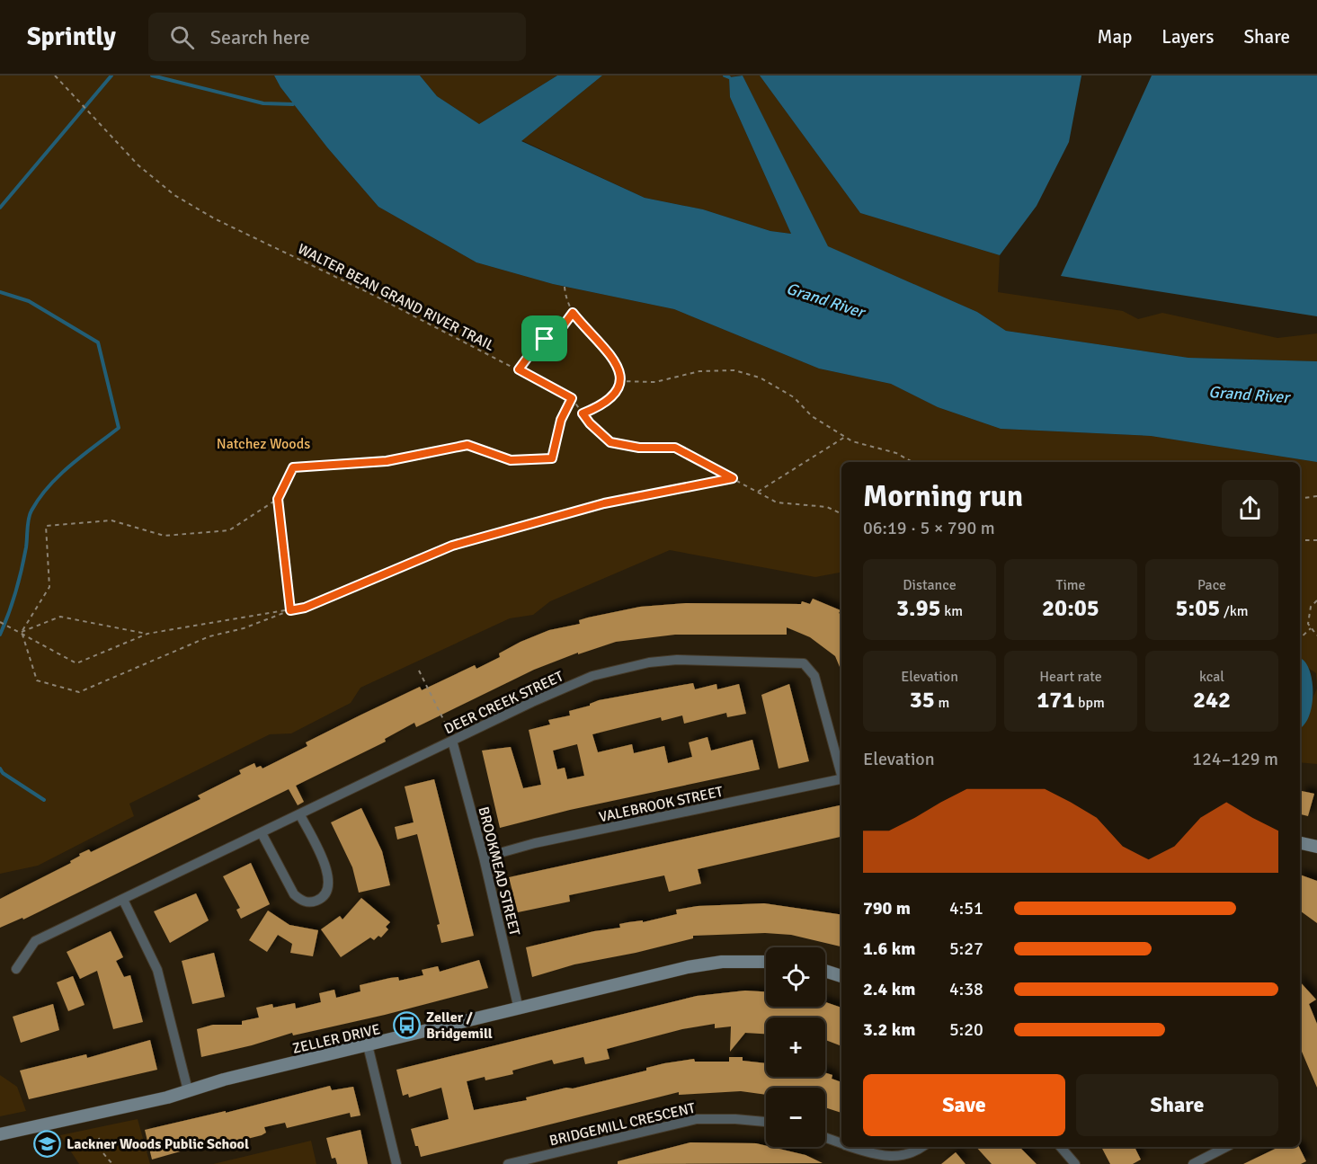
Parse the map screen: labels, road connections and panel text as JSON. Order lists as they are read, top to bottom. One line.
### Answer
{"streets":{"street":["DEER CREEK STREET","VALEBROOK STREET","BROOKMEAD STREET","ZELLER DRIVE","BRIDGEMILL CRESCENT"],"path":["WALTER BEAN GRAND RIVER TRAIL"]},"crossings":[["DEER CREEK STREET","BROOKMEAD STREET"],["VALEBROOK STREET","BROOKMEAD STREET"],["BROOKMEAD STREET","ZELLER DRIVE"]],"water":["Grand River"],"parks":["Natchez Woods"],"places":{"bus stop":["Zeller / Bridgemill"],"school or university":["Lackner Woods Public School"]},"page":{"header":"Sprintly","search":"Search here","nav":["Map","Layers","Share"],"heading":["Morning run","06:19 · 5 × 790 m"],"stats":[["Distance","3.95 km"],["Time","20:05"],["Pace","5:05 /km"],["Elevation","35 m"],["Heart rate","171 bpm"],["kcal","242"]],"chart":["Elevation","124–129 m"],"list":[{"name":"790 m","note":"4:51"},{"name":"1.6 km","note":"5:27"},{"name":"2.4 km","note":"4:38"},{"name":"3.2 km","note":"5:20"}],"map_buttons":["+","−"],"buttons":["Save","Share"]}}
